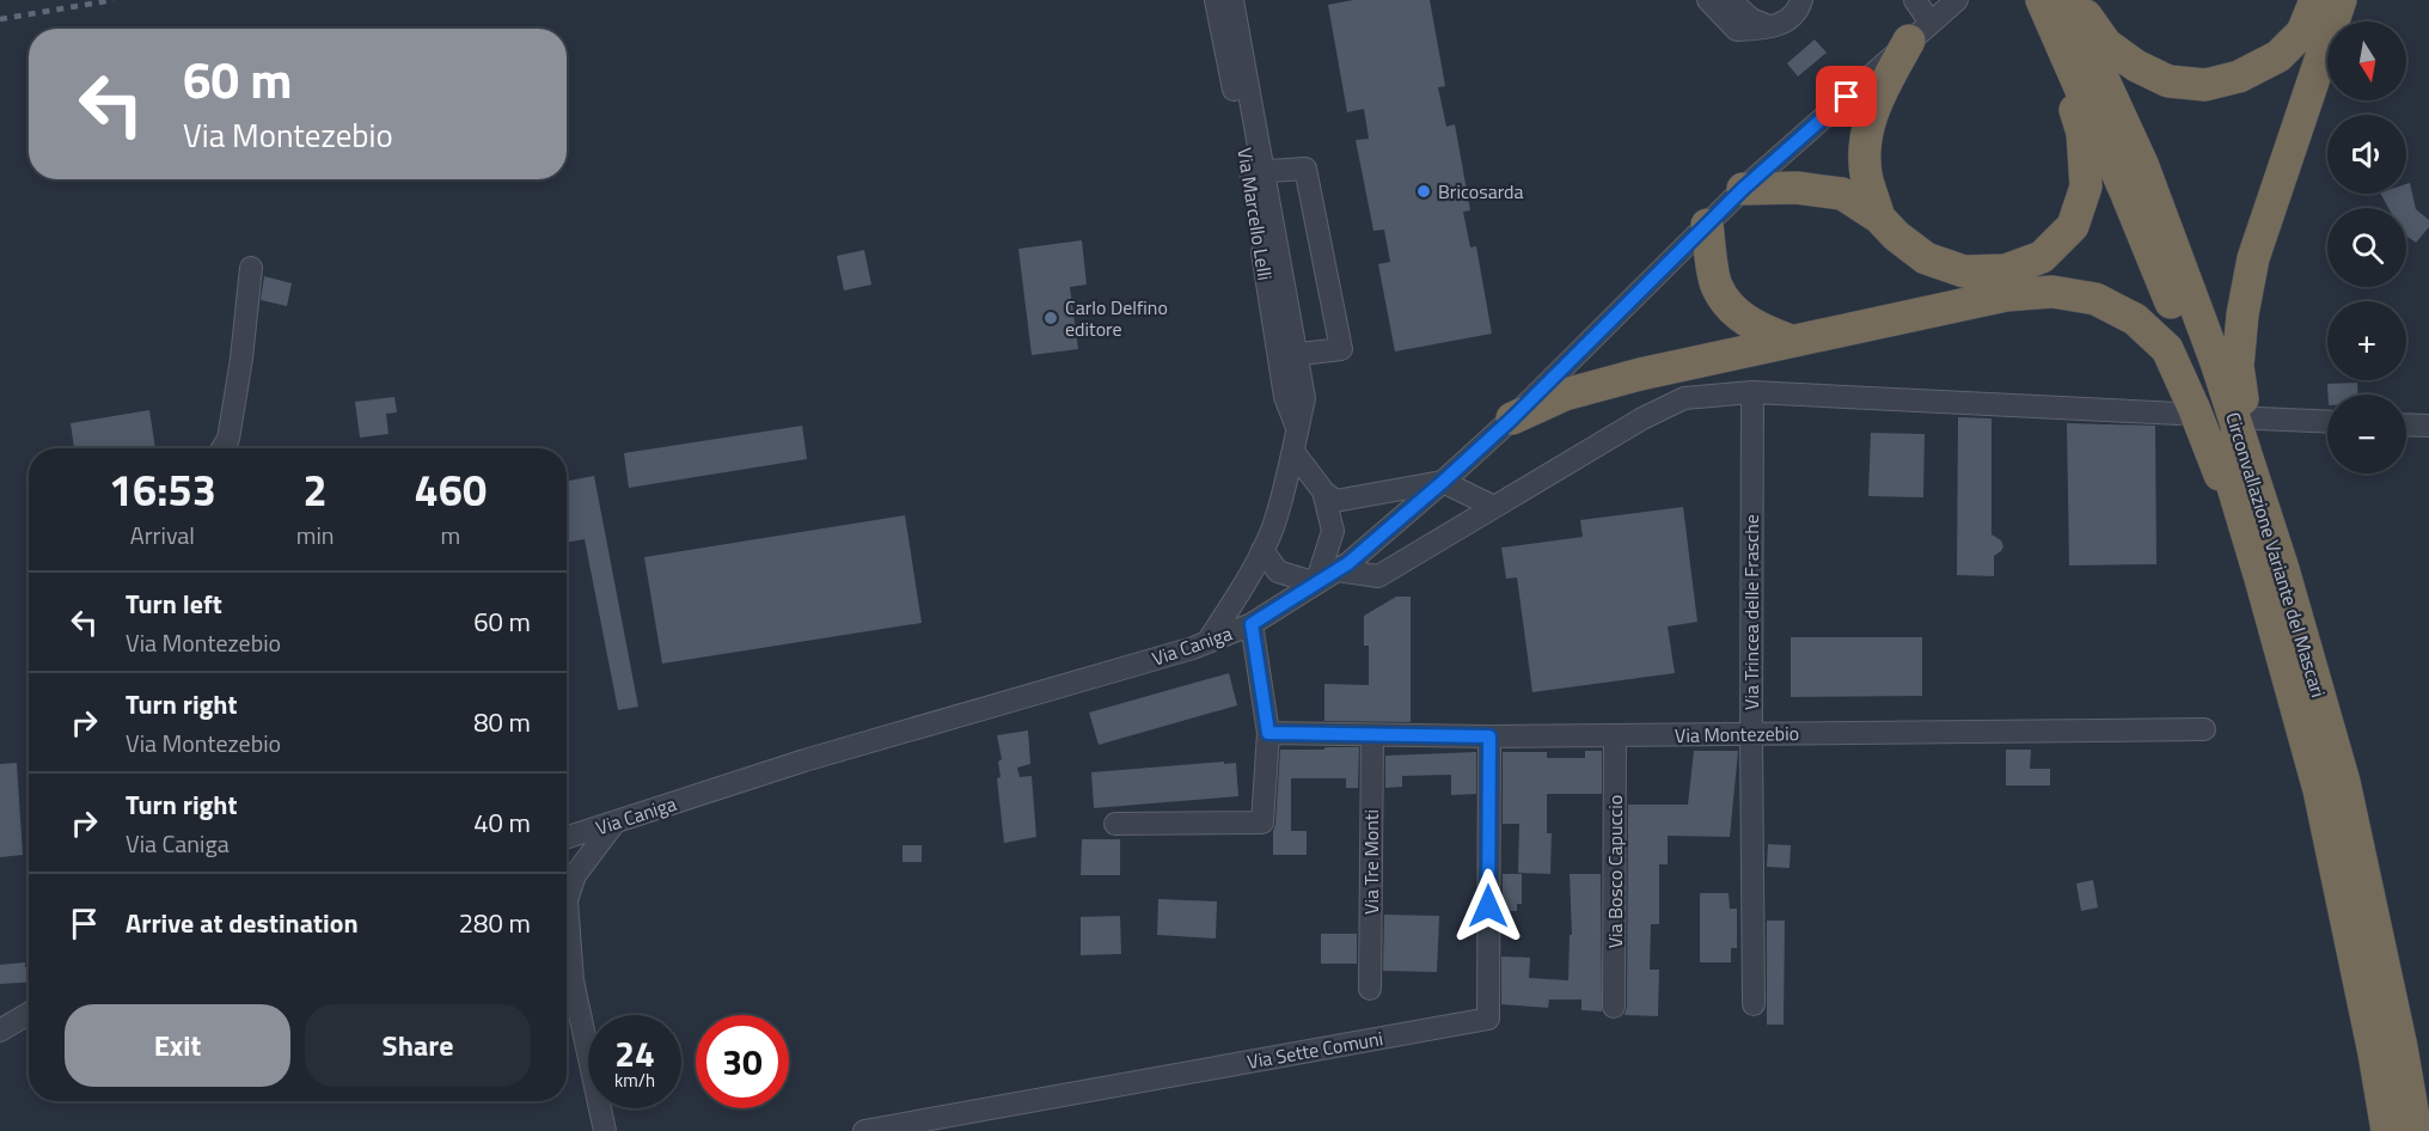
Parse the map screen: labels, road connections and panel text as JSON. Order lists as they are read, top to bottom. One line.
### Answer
{"streets":{"highway":["Circonvallazione Variante del Mascari"],"street":["Via Marcello Lelli","Via Trincea delle Frasche","Via Caniga","Via Montezebio","Via Tre Monti","Via Bosco Capuccio","Via Sette Comuni"]},"crossings":[["Via Marcello Lelli","Via Caniga"],["Via Trincea delle Frasche","Via Montezebio"],["Via Montezebio","Via Tre Monti"],["Via Montezebio","Via Bosco Capuccio"],["Via Montezebio","Via Sette Comuni"]],"places":["Bricosarda","Carlo Delfino editore"],"north":"bottom","page":{"map_buttons":["+","−"],"turn":["60 m","Via Montezebio"],"eta":["16:53","Arrival","2","min","460","m"],"list":[{"name":"Turn left","note":"Via Montezebio","value":"60 m"},{"name":"Turn right","note":"Via Montezebio","value":"80 m"},{"name":"Turn right","note":"Via Caniga","value":"40 m"},{"name":"Arrive at destination","value":"280 m"}],"buttons":["Exit","Share"],"speed":"24 km/h","limit":"30"}}
